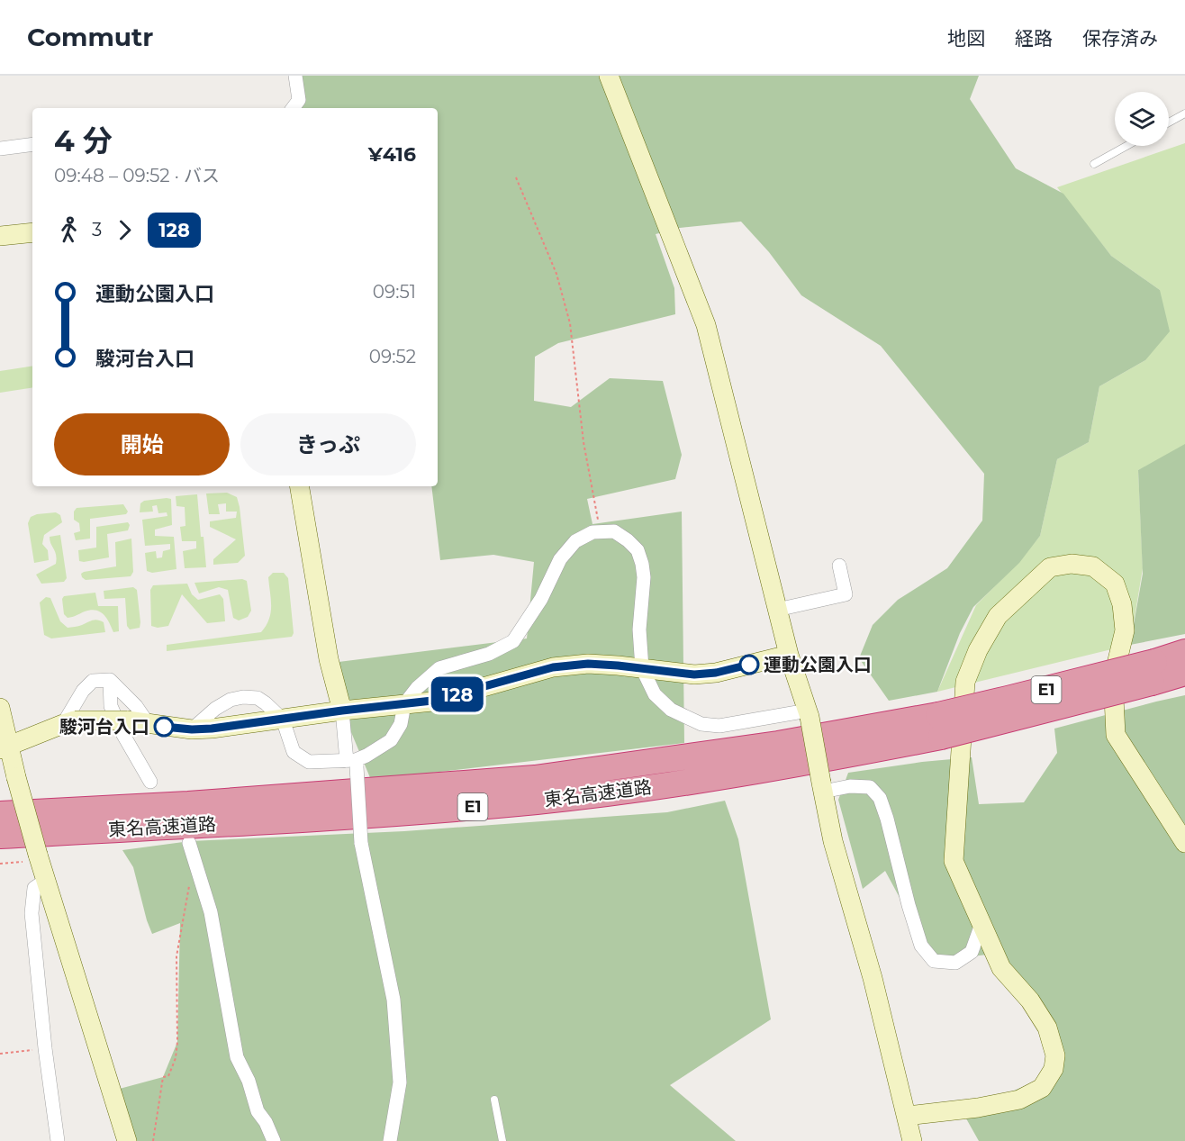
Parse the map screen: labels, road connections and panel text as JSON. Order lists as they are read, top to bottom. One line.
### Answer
{"streets":{"highway":["E1","東名高速道路"]},"places":["運動公園入口","駿河台入口"],"lines":["bus line 128"],"page":{"header":"Commutr","nav":["地図","経路","保存済み"],"on_map":"128","heading":["4 分","09:48 – 09:52 · バス","¥416"],"legs":["3","128"],"list":[{"name":"運動公園入口","value":"09:51"},{"name":"駿河台入口","value":"09:52"}],"buttons":["開始","きっぷ"]}}
